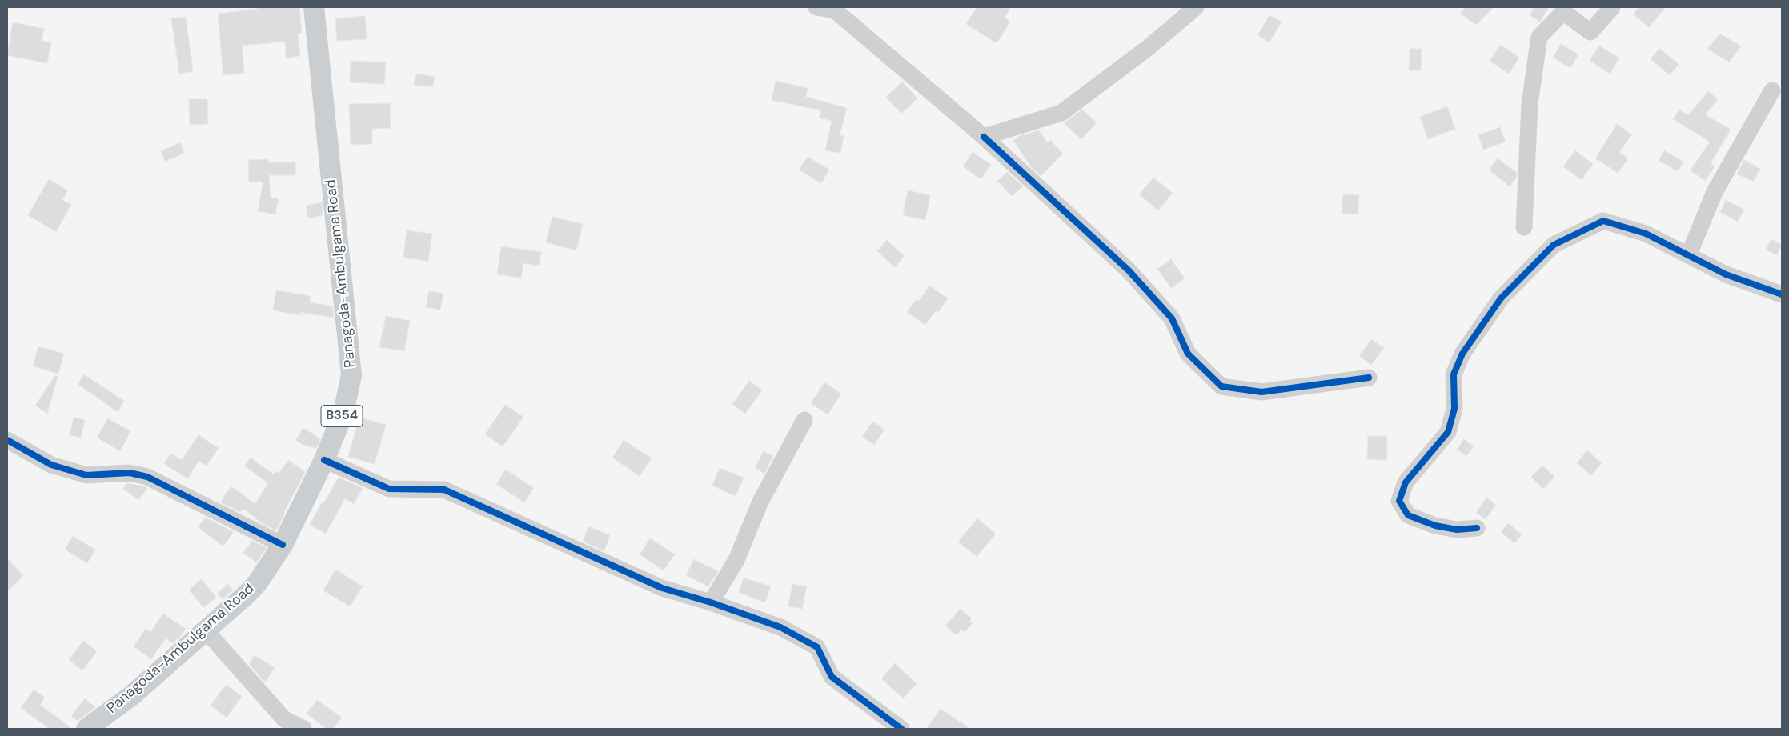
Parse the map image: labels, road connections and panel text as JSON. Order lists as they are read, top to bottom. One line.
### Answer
{"streets":{"main road":["Panagoda-Ambulgama Road","B354"]}}
